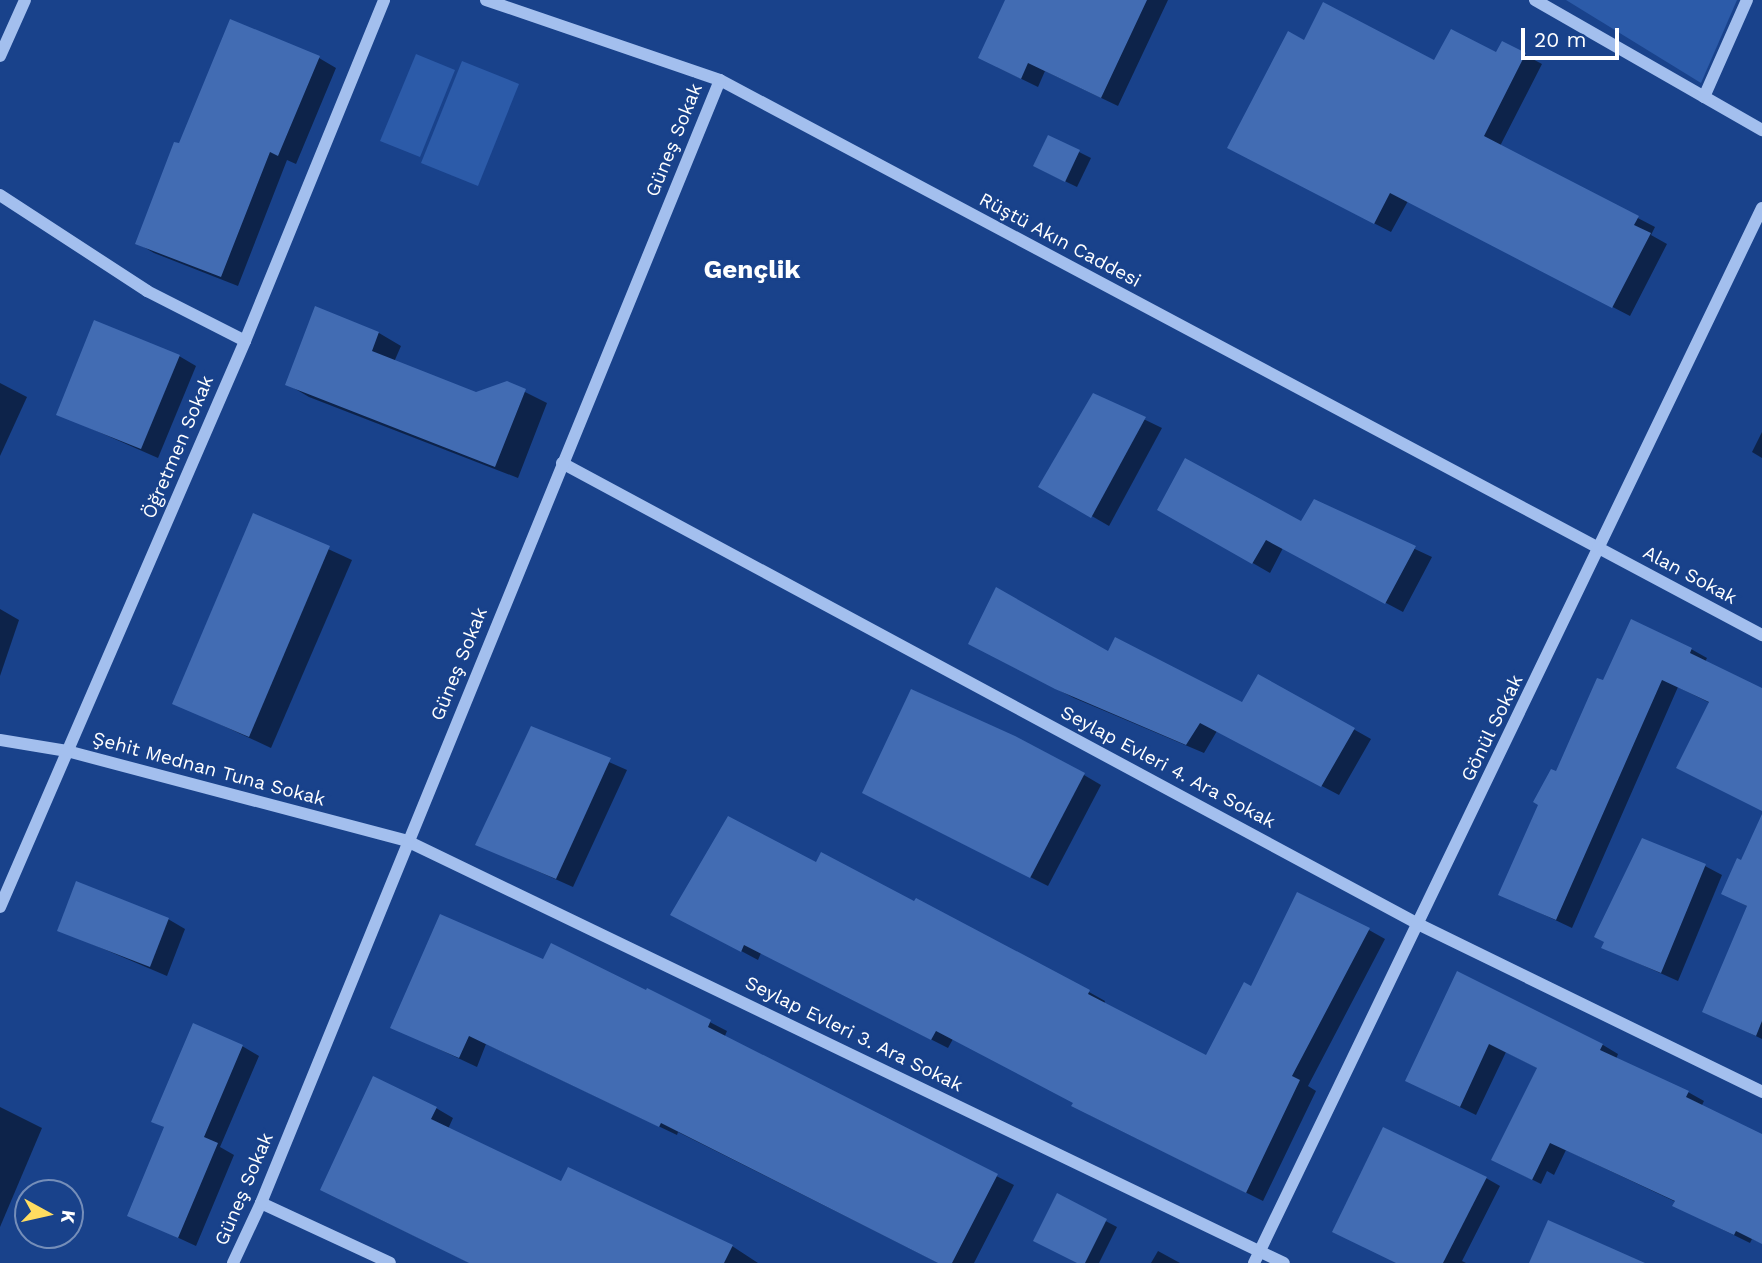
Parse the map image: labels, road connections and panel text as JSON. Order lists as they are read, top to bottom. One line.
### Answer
{"streets":{"street":["Güneş Sokak","Rüştü Akın Caddesi","Öğretmen Sokak","Alan Sokak","Gönül Sokak","Seylap Evleri 4. Ara Sokak","Şehit Mednan Tuna Sokak","Seylap Evleri 3. Ara Sokak"]},"crossings":[["Güneş Sokak","Rüştü Akın Caddesi"],["Güneş Sokak","Seylap Evleri 4. Ara Sokak"],["Güneş Sokak","Şehit Mednan Tuna Sokak"],["Güneş Sokak","Seylap Evleri 3. Ara Sokak"],["Rüştü Akın Caddesi","Alan Sokak"],["Rüştü Akın Caddesi","Gönül Sokak"],["Öğretmen Sokak","Şehit Mednan Tuna Sokak"],["Alan Sokak","Gönül Sokak"],["Gönül Sokak","Seylap Evleri 4. Ara Sokak"],["Gönül Sokak","Seylap Evleri 3. Ara Sokak"],["Şehit Mednan Tuna Sokak","Seylap Evleri 3. Ara Sokak"]],"districts":["Gençlik"],"scale_bar":"20 m","north":"right"}
